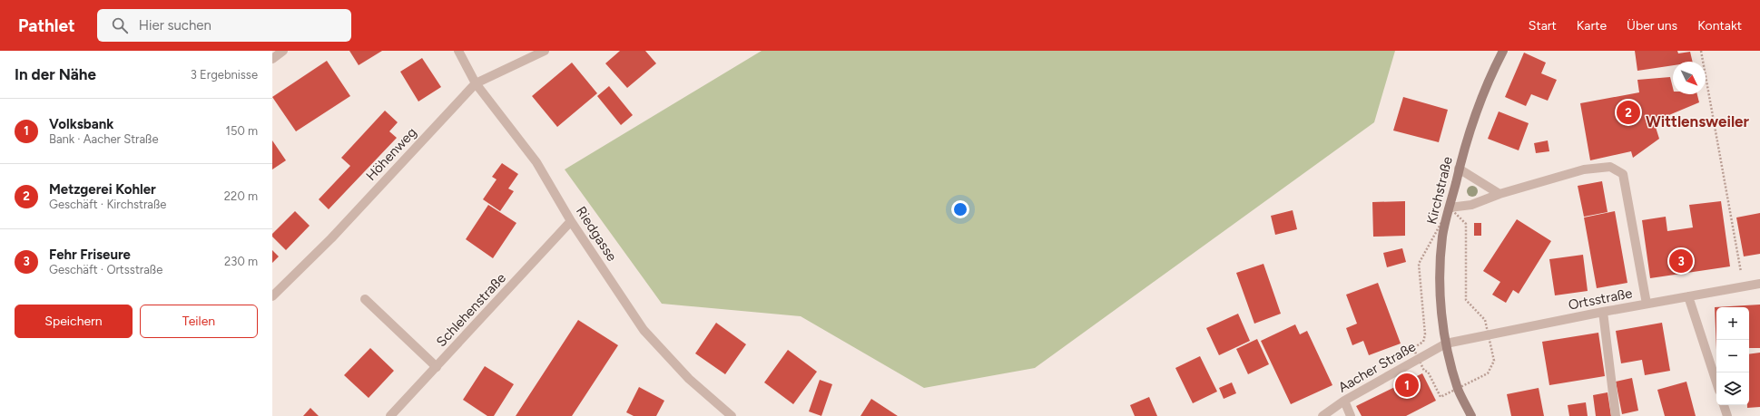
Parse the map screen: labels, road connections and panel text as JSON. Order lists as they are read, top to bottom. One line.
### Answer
{"streets":{"street":["Höhenweg","Kirchstraße","Riedgasse","Ortsstraße","Schlehenstraße","Aacher Straße"]},"crossings":[["Höhenweg","Riedgasse"],["Kirchstraße","Ortsstraße"],["Kirchstraße","Aacher Straße"],["Riedgasse","Schlehenstraße"],["Ortsstraße","Aacher Straße"]],"districts":["Wittlensweiler"],"north":"bottom right","page":{"header":"Pathlet","search":"Hier suchen","nav":["Start","Karte","Über uns","Kontakt"],"heading":["In der Nähe","3 Ergebnisse"],"list":[{"mark":"1","name":"Volksbank","note":"Bank · Aacher Straße","value":"150 m"},{"mark":"2","name":"Metzgerei Kohler","note":"Geschäft · Kirchstraße","value":"220 m"},{"mark":"3","name":"Fehr Friseure","note":"Geschäft · Ortsstraße","value":"230 m"}],"pins":["2","3","1"],"buttons":["Speichern","Teilen"],"map_buttons":["+","−"]}}
